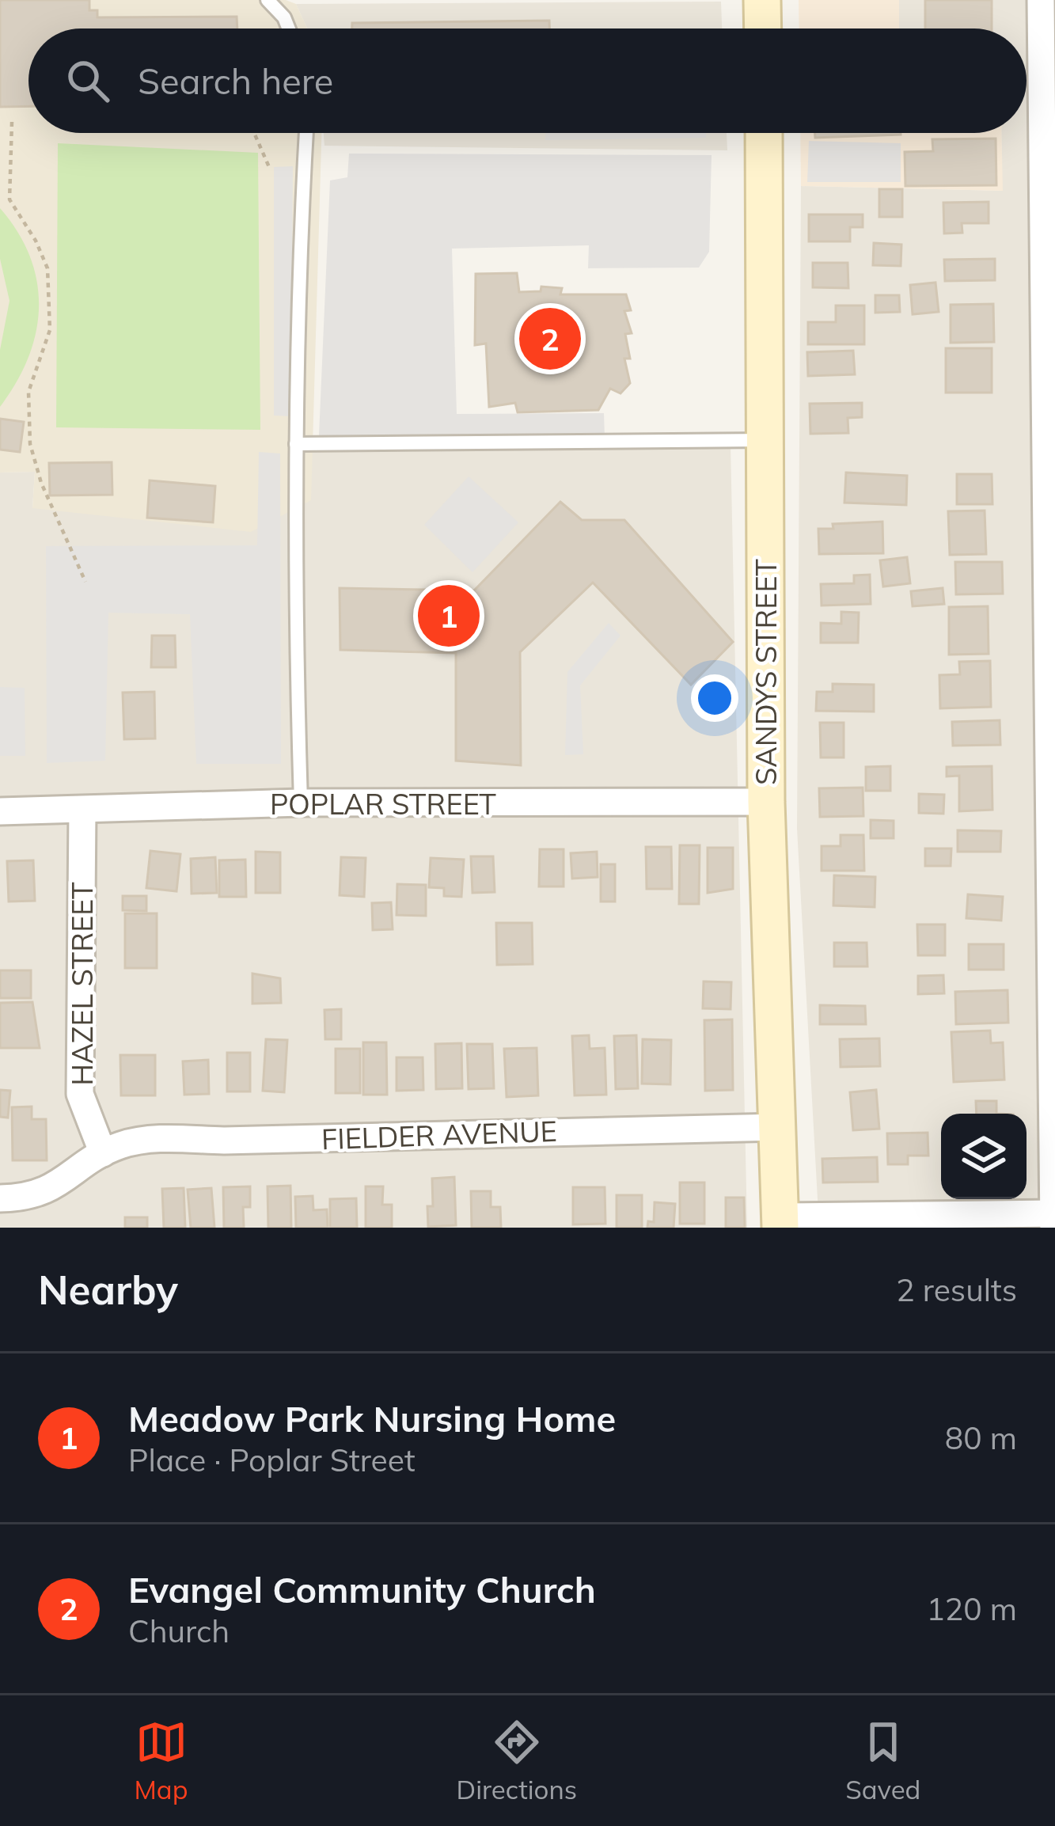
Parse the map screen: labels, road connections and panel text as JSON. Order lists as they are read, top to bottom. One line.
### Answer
{"streets":{"street":["SANDYS STREET","POPLAR STREET","HAZEL STREET","FIELDER AVENUE"]},"crossings":[["SANDYS STREET","POPLAR STREET"],["SANDYS STREET","FIELDER AVENUE"],["POPLAR STREET","HAZEL STREET"],["HAZEL STREET","FIELDER AVENUE"]],"page":{"search":"Search here","pins":["2","1"],"heading":["Nearby","2 results"],"list":[{"mark":"1","name":"Meadow Park Nursing Home","note":"Place · Poplar Street","value":"80 m"},{"mark":"2","name":"Evangel Community Church","note":"Church","value":"120 m"}],"nav":["Map","Directions","Saved"]}}
